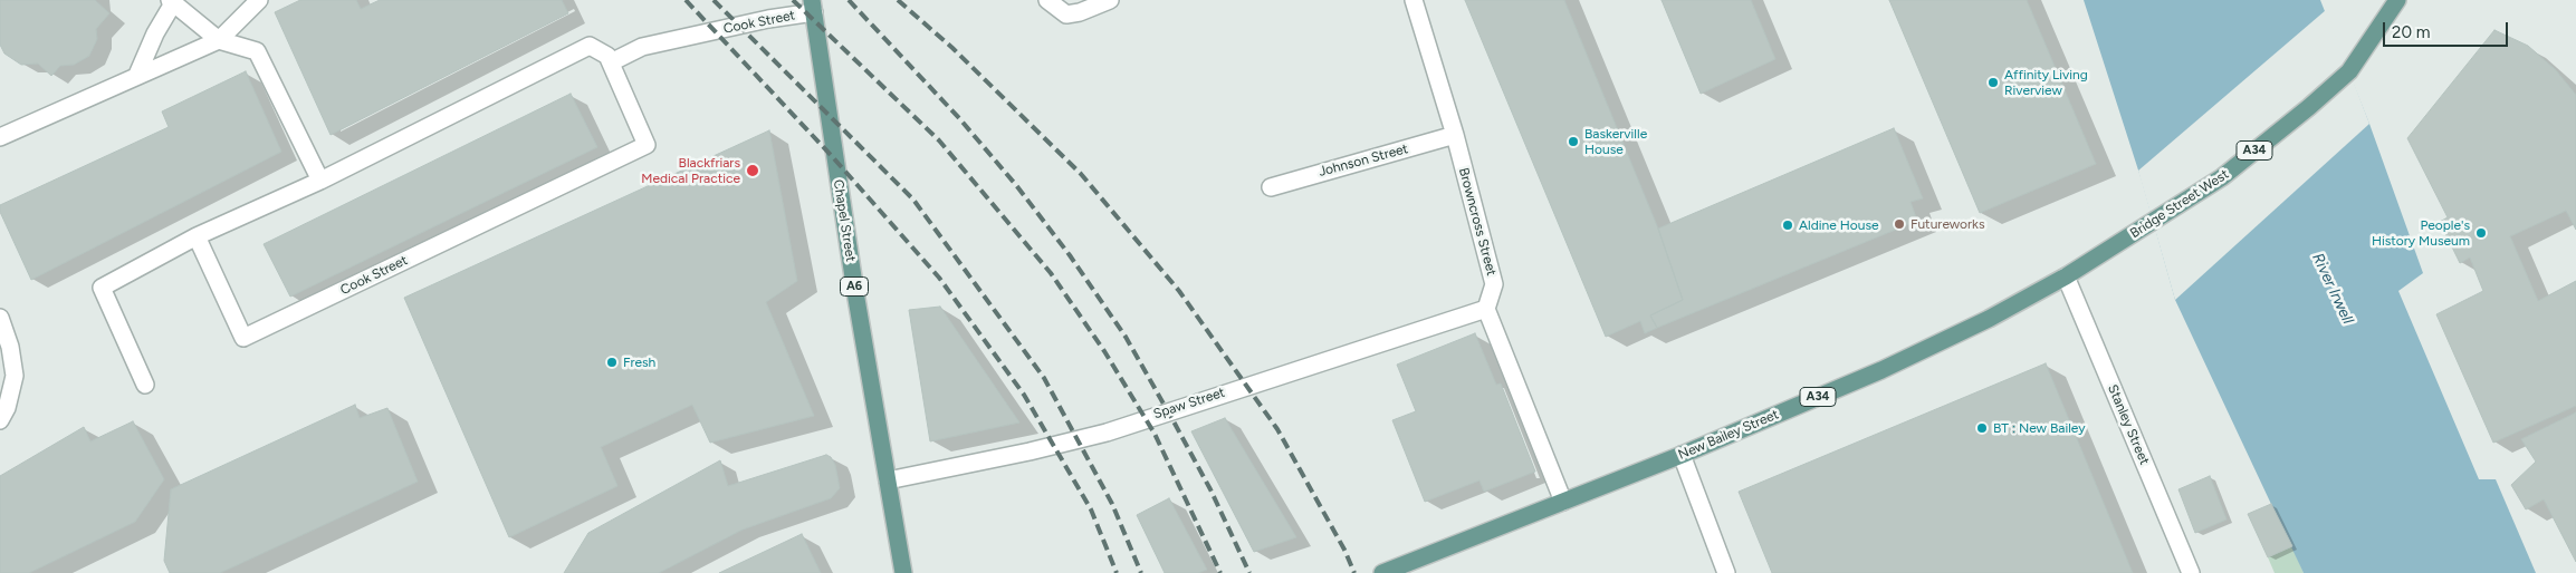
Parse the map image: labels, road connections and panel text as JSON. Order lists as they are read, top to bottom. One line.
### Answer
{"streets":{"main road":["A34","Bridge Street West","Chapel Street","A6","New Bailey Street"],"street":["Cook Street","Johnson Street","Browncross Street","Spaw Street","Stanley Street"]},"crossings":[["Cook Street","Chapel Street"],["Johnson Street","Browncross Street"],["Bridge Street West","Stanley Street"],["Bridge Street West","New Bailey Street"],["Chapel Street","Spaw Street"],["Browncross Street","Spaw Street"],["Stanley Street","New Bailey Street"]],"water":["River Irwell"],"places":["Affinity Living Riverview","Baskerville House","Blackfriars Medical Practice","Futureworks","Aldine House","People's History Museum","Fresh","BT : New Bailey"],"scale_bar":"20 m"}
